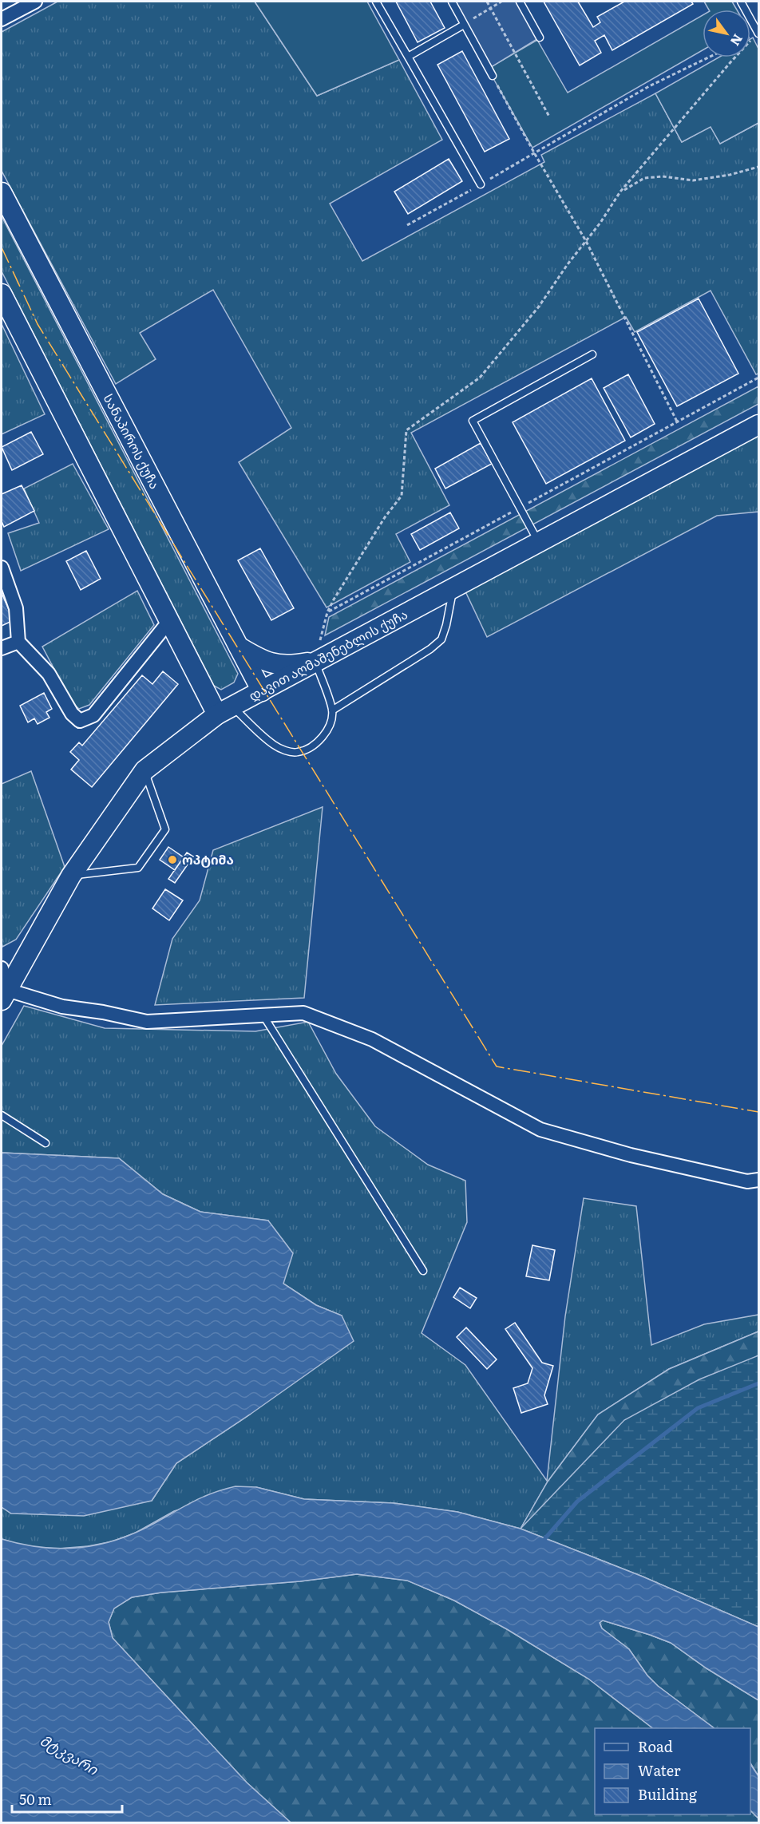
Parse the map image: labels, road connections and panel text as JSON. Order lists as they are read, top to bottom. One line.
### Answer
{"streets":{"main road":["სანაპიროს ქუჩა","დავით აღმაშენებლის ქუჩა"]},"crossings":[["სანაპიროს ქუჩა","დავით აღმაშენებლის ქუჩა"]],"water":["მტკვარი"],"places":["ოპტიმა"],"legend":["Road","Water","Building"],"scale_bar":"50 m","north":"bottom right"}
